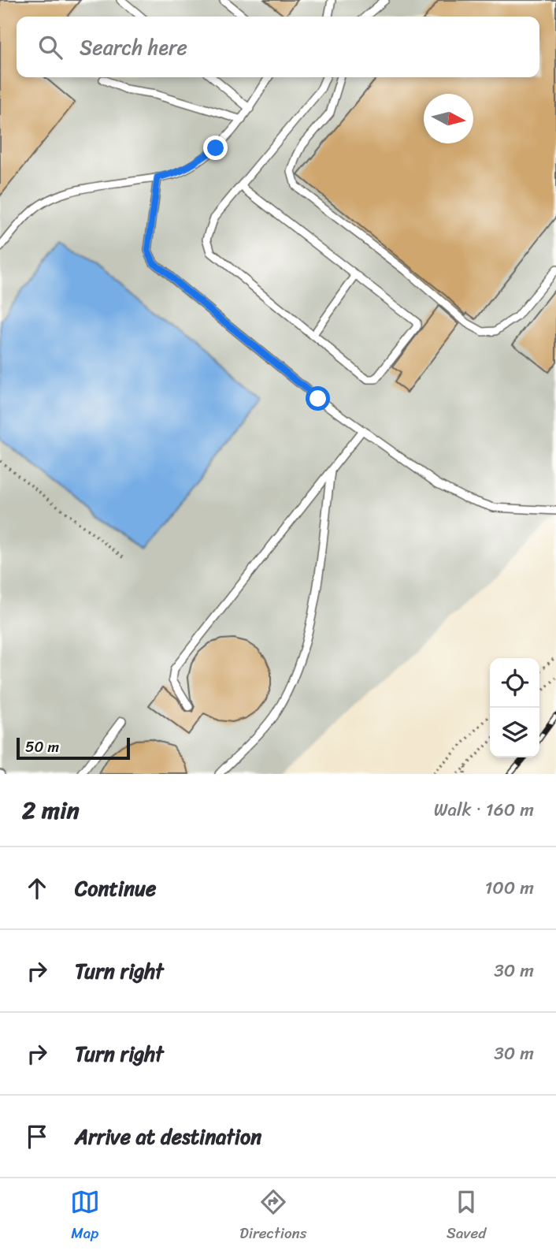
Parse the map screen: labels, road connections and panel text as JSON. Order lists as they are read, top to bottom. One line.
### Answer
{"scale_bar":"50 m","north":"right","page":{"search":"Search here","scale":"50 m","heading":["2 min","Walk · 160 m"],"list":[["Continue","100 m"],["Turn right","30 m"],["Turn right","30 m"],"Arrive at destination"],"nav":["Map","Directions","Saved"]}}
